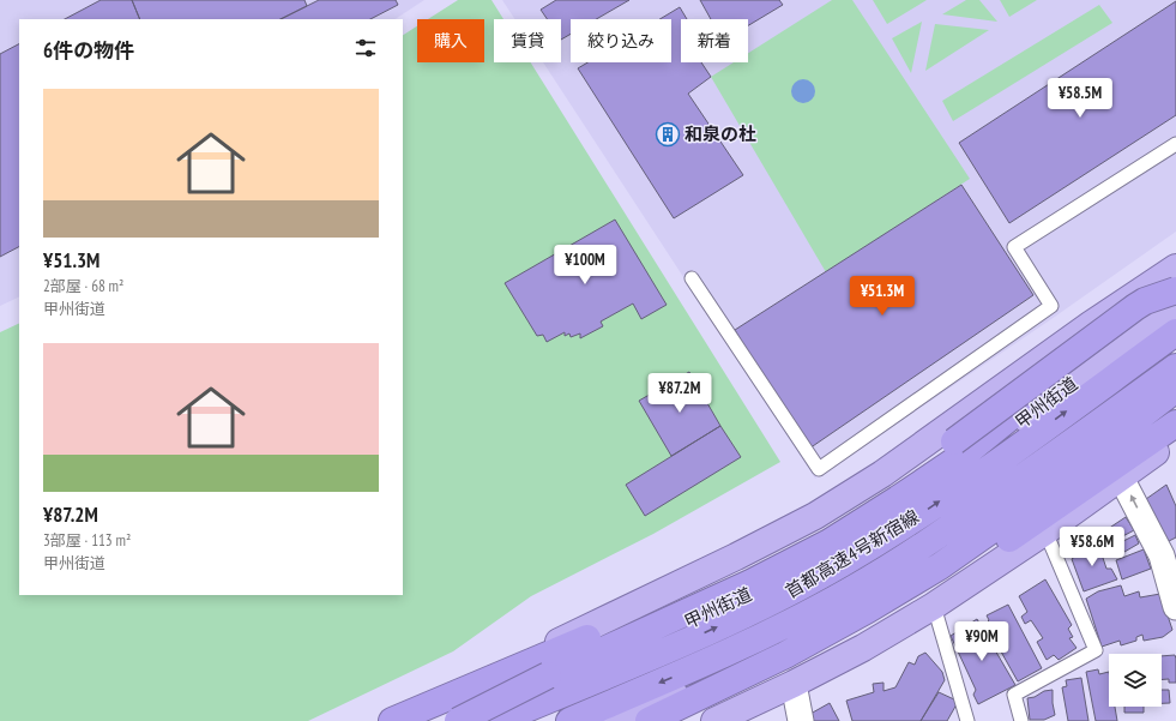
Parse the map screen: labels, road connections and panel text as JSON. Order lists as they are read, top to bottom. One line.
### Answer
{"streets":{"highway":["甲州街道","首都高速4号新宿線"]},"places":{"building":["和泉の杜"]},"page":{"chip":["購入","賃貸","絞り込み","新着"],"heading":"6件の物件","list":[{"name":"¥51.3M","note":"2部屋 · 68 m² · 甲州街道"},{"name":"¥87.2M","note":"3部屋 · 113 m² · 甲州街道"}],"price":["¥58.5M","¥100M","¥51.3M","¥87.2M","¥58.6M","¥90M"]}}
